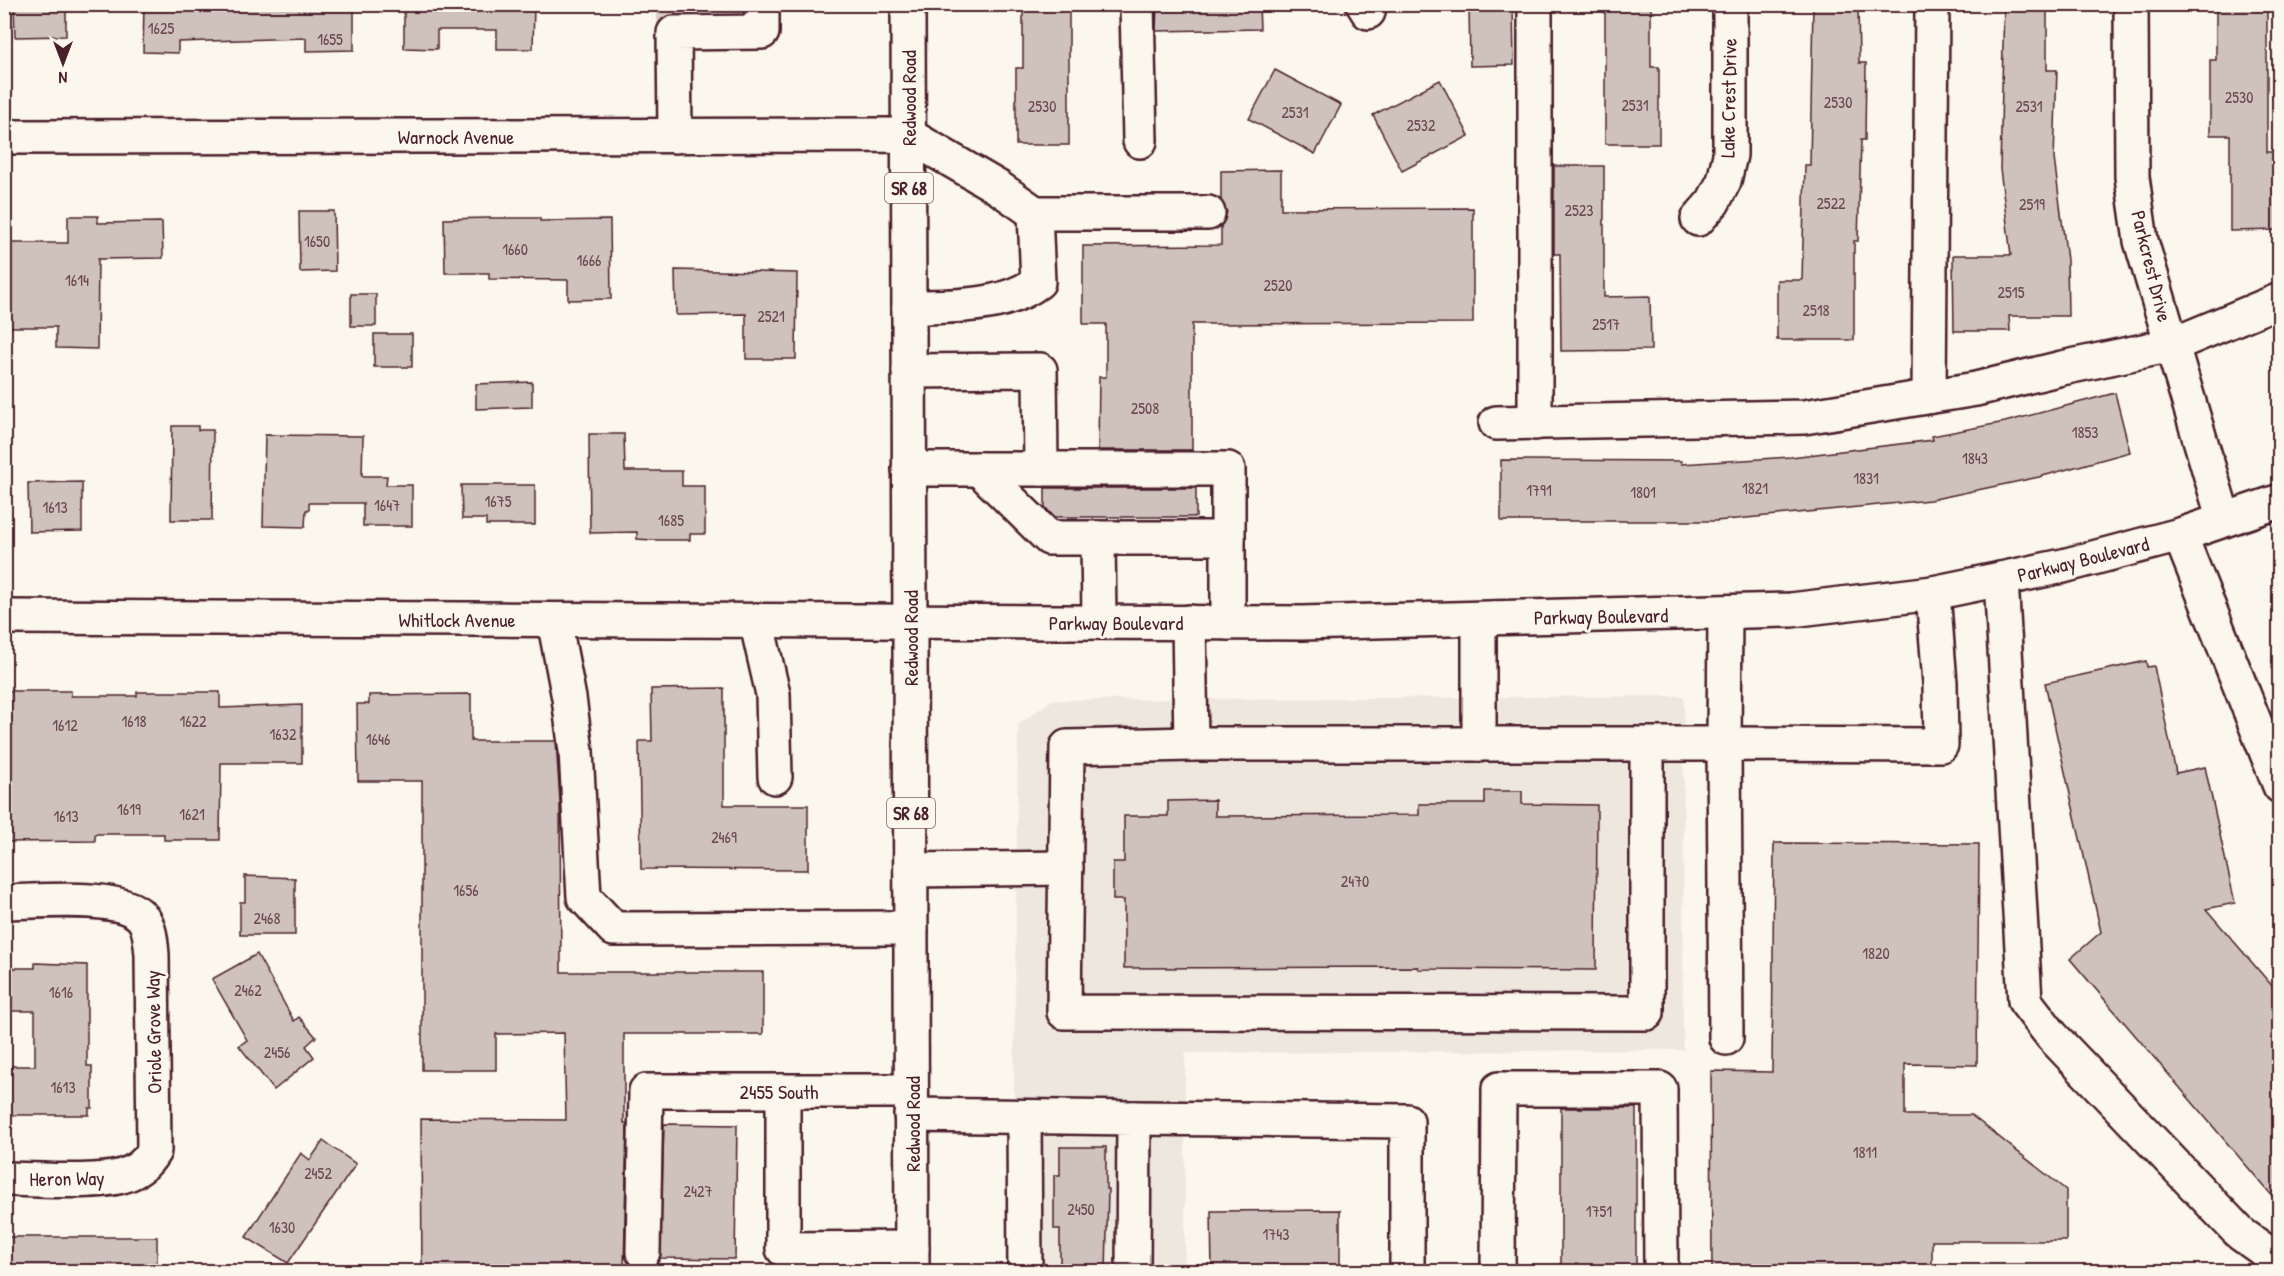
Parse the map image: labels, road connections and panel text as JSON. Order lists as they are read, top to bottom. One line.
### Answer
{"streets":{"street":["Redwood Road","Lake Crest Drive","Warnock Avenue","SR 68","Parkcrest Drive","Parkway Boulevard","Whitlock Avenue","Oriole Grove Way","2455 South","Heron Way"]},"crossings":[["Redwood Road","Warnock Avenue"],["Redwood Road","Parkway Boulevard"],["Redwood Road","Whitlock Avenue"],["Redwood Road","2455 South"],["Parkcrest Drive","Parkway Boulevard"],["Parkway Boulevard","Whitlock Avenue"],["Oriole Grove Way","Heron Way"]],"house_numbers":["1625","1655","2530","2530","2531","2530","2531","2531","2532","2522","2519","2523","1650","1660","1666","1614","2520","2515","2518","2521","2517","2508","1853","1843","1831","1821","1791","1801","1675","1647","1613","1685","1618","1622","1612","1632","1646","1619","1621","1613","2469","2470","1656","2468","1820","2462","1616","2456","1613","1811","2452","2427","2450","1751","1630","1743"],"north":"bottom"}
